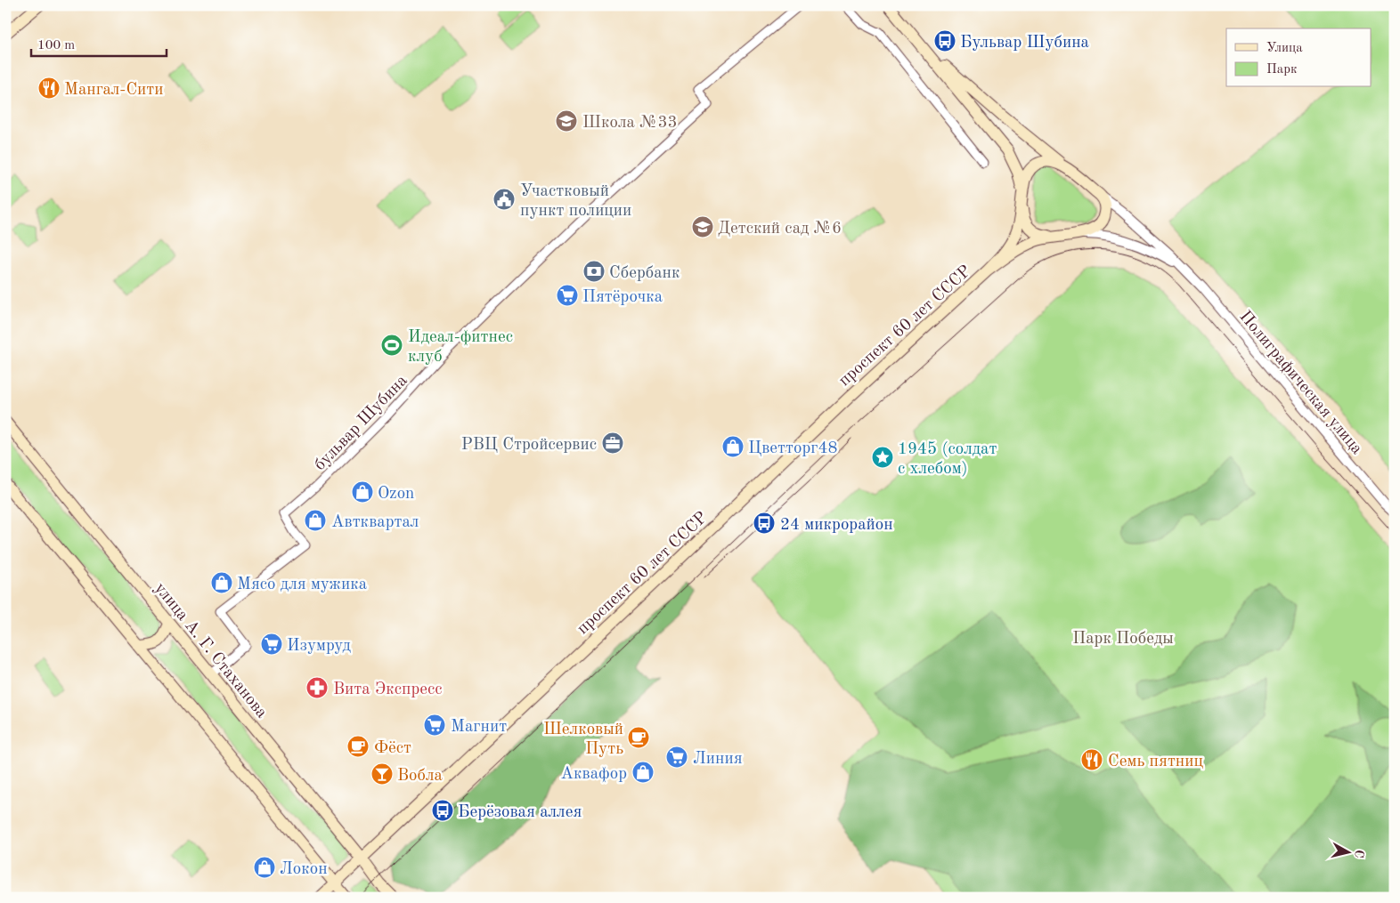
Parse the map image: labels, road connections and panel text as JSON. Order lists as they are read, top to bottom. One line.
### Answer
{"streets":{"main road":["проспект 60 лет СССР","улица А. Г. Стаханова"],"street":["Полиграфическая улица","бульвар Шубина"]},"crossings":[["проспект 60 лет СССР","улица А. Г. Стаханова"],["бульвар Шубина","улица А. Г. Стаханова"]],"parks":["Парк Победы"],"places":{"bus stop":["Бульвар Шубина","24 микрорайон","Берёзовая аллея"],"restaurant":["Мангал-Сити","Семь пятниц"],"school or university":["Школа №33","Детский сад №6"],"public building":["Участковый пункт полиции"],"bank":["Сбербанк"],"supermarket":["Пятёрочка","Изумруд","Магнит","Линия"],"sports":["Идеал-фитнес клуб"],"office":["РВЦ Стройсервис"],"shop":["Цветторг48","Ozon","Автквартал","Мясо для мужика","Аквафор","Локон"],"place":["1945 (солдат с хлебом)"],"pharmacy":["Вита Экспресс"],"cafe":["Шелковый Путь","Фёст"],"bar":["Вобла"]},"legend":["Улица","Парк"],"scale_bar":"100 m","north":"right"}
